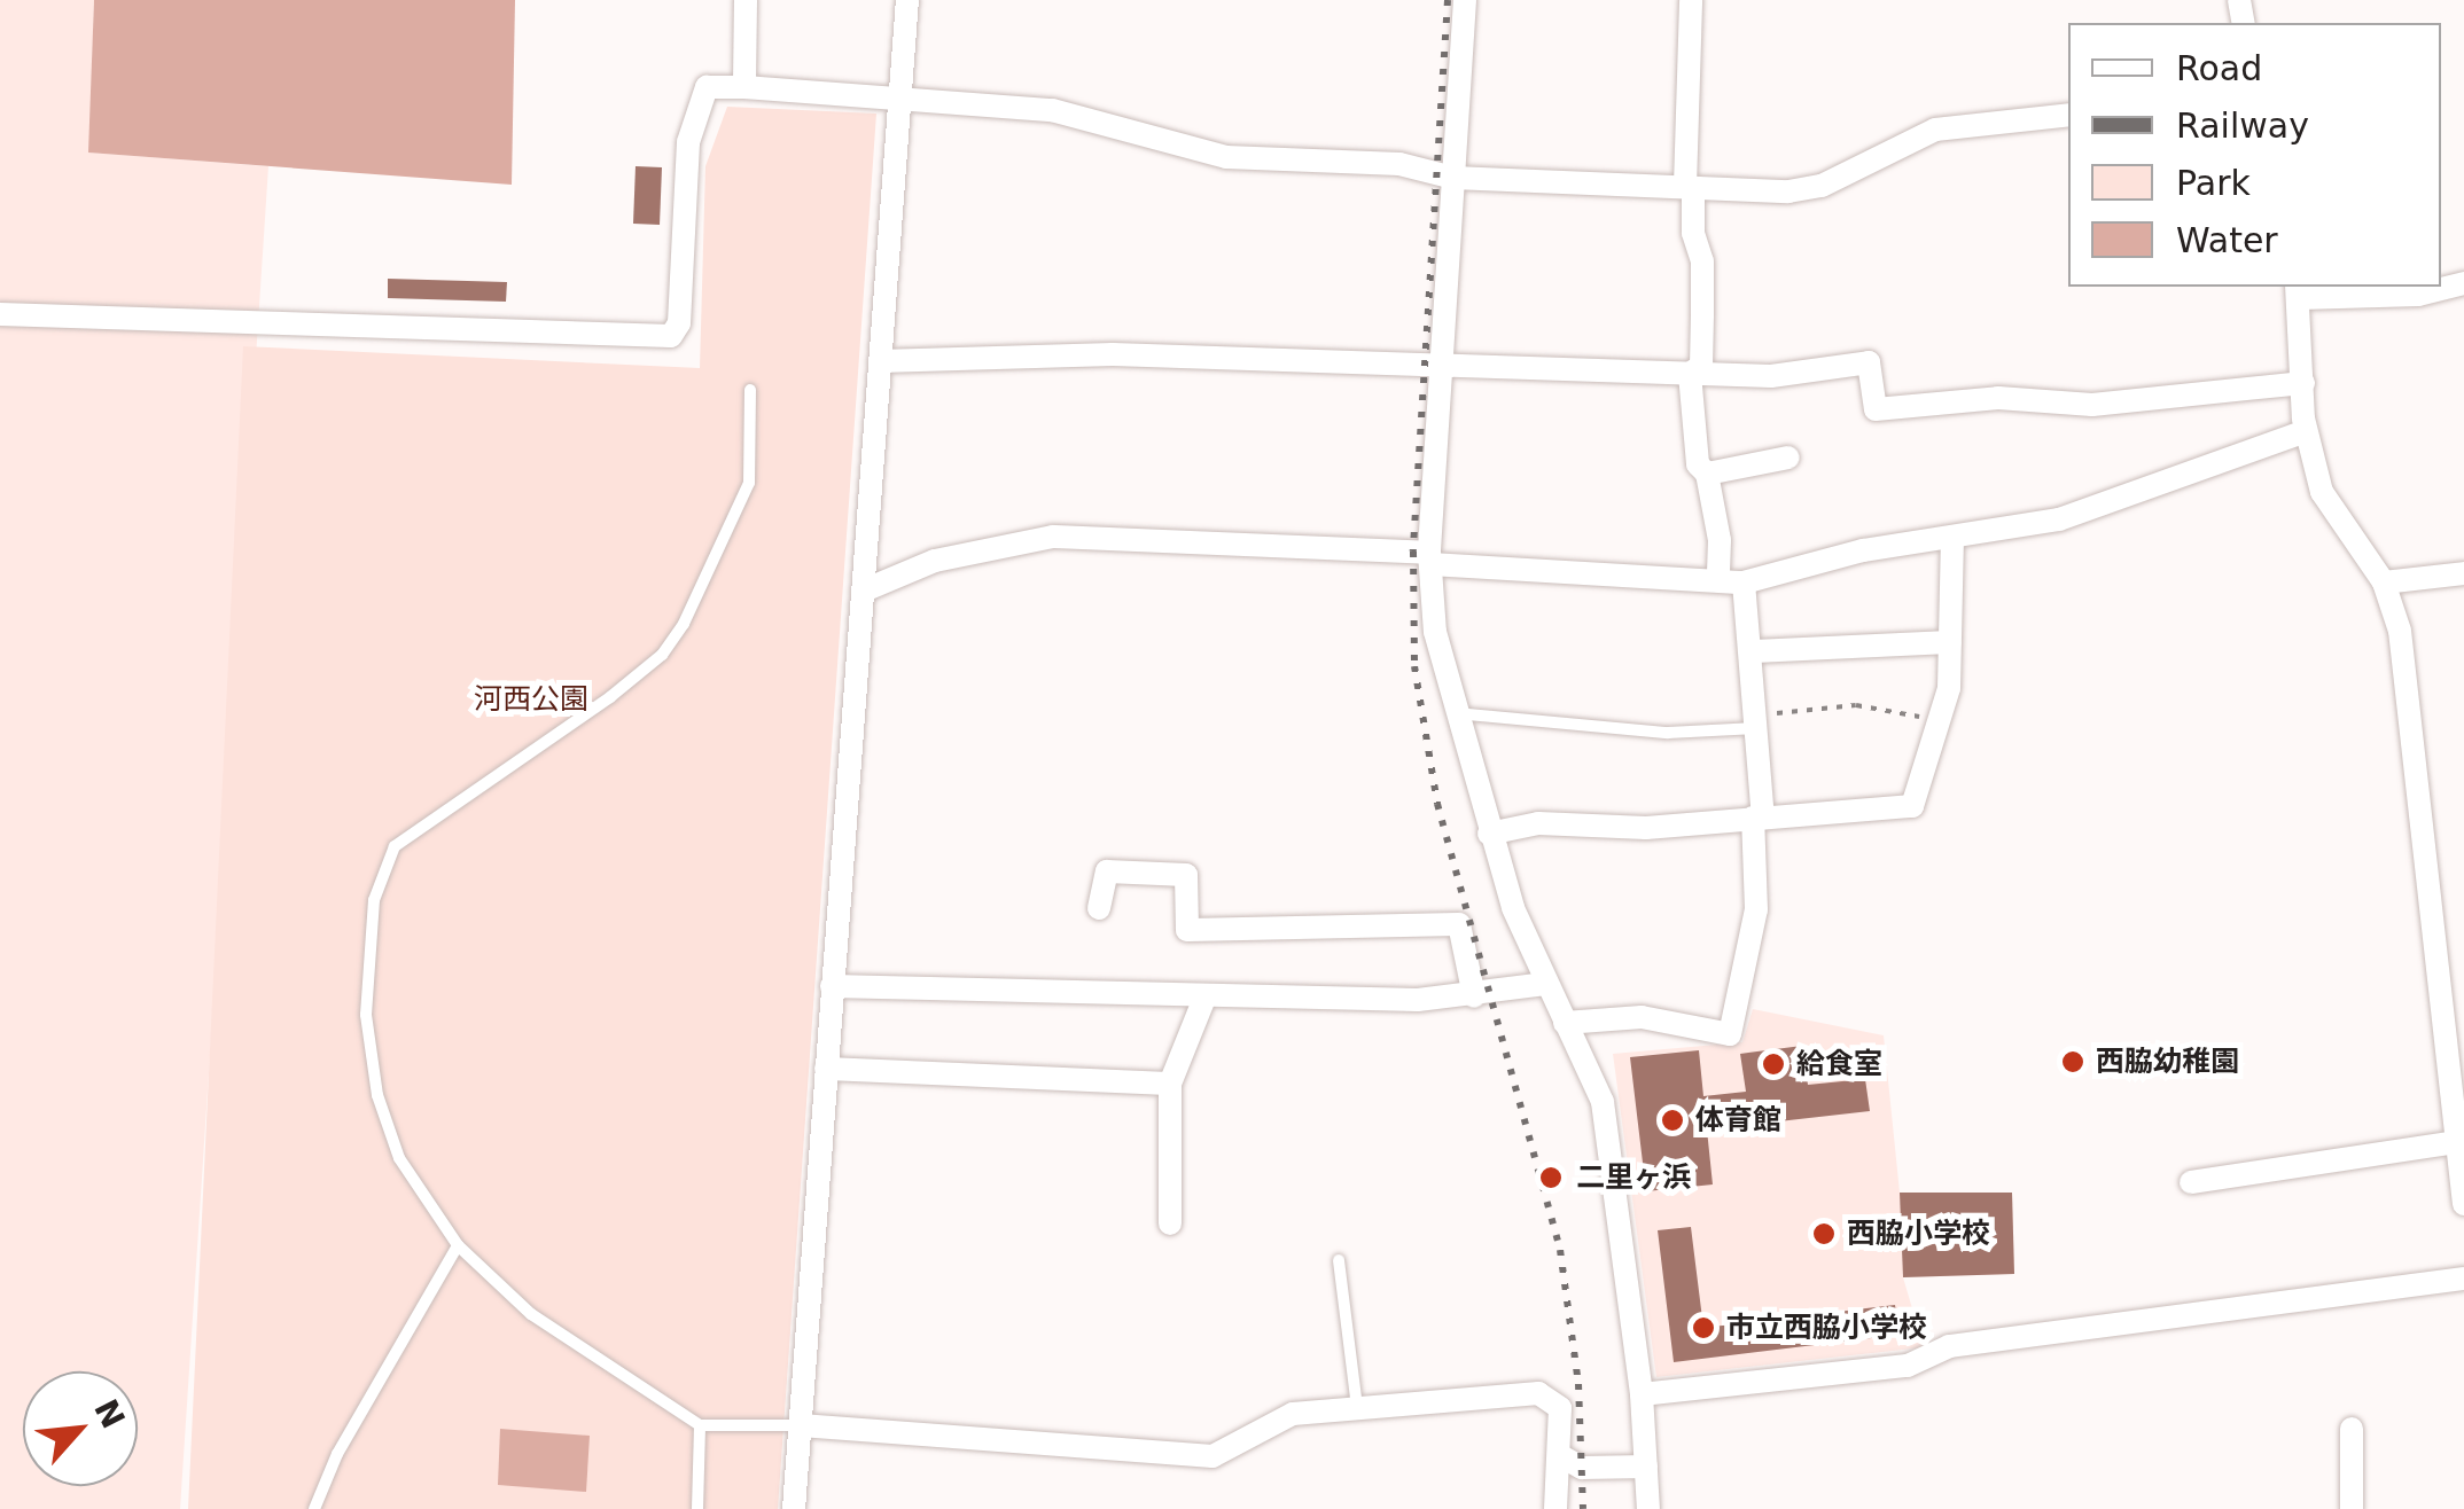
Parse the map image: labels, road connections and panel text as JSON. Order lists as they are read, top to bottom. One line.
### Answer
{"parks":["河西公園"],"places":["西脇幼稚園","給食室","体育館","二里ヶ浜","西脇小学校","市立西脇小学校"],"legend":["Road","Railway","Park","Water"],"north":"top right"}
